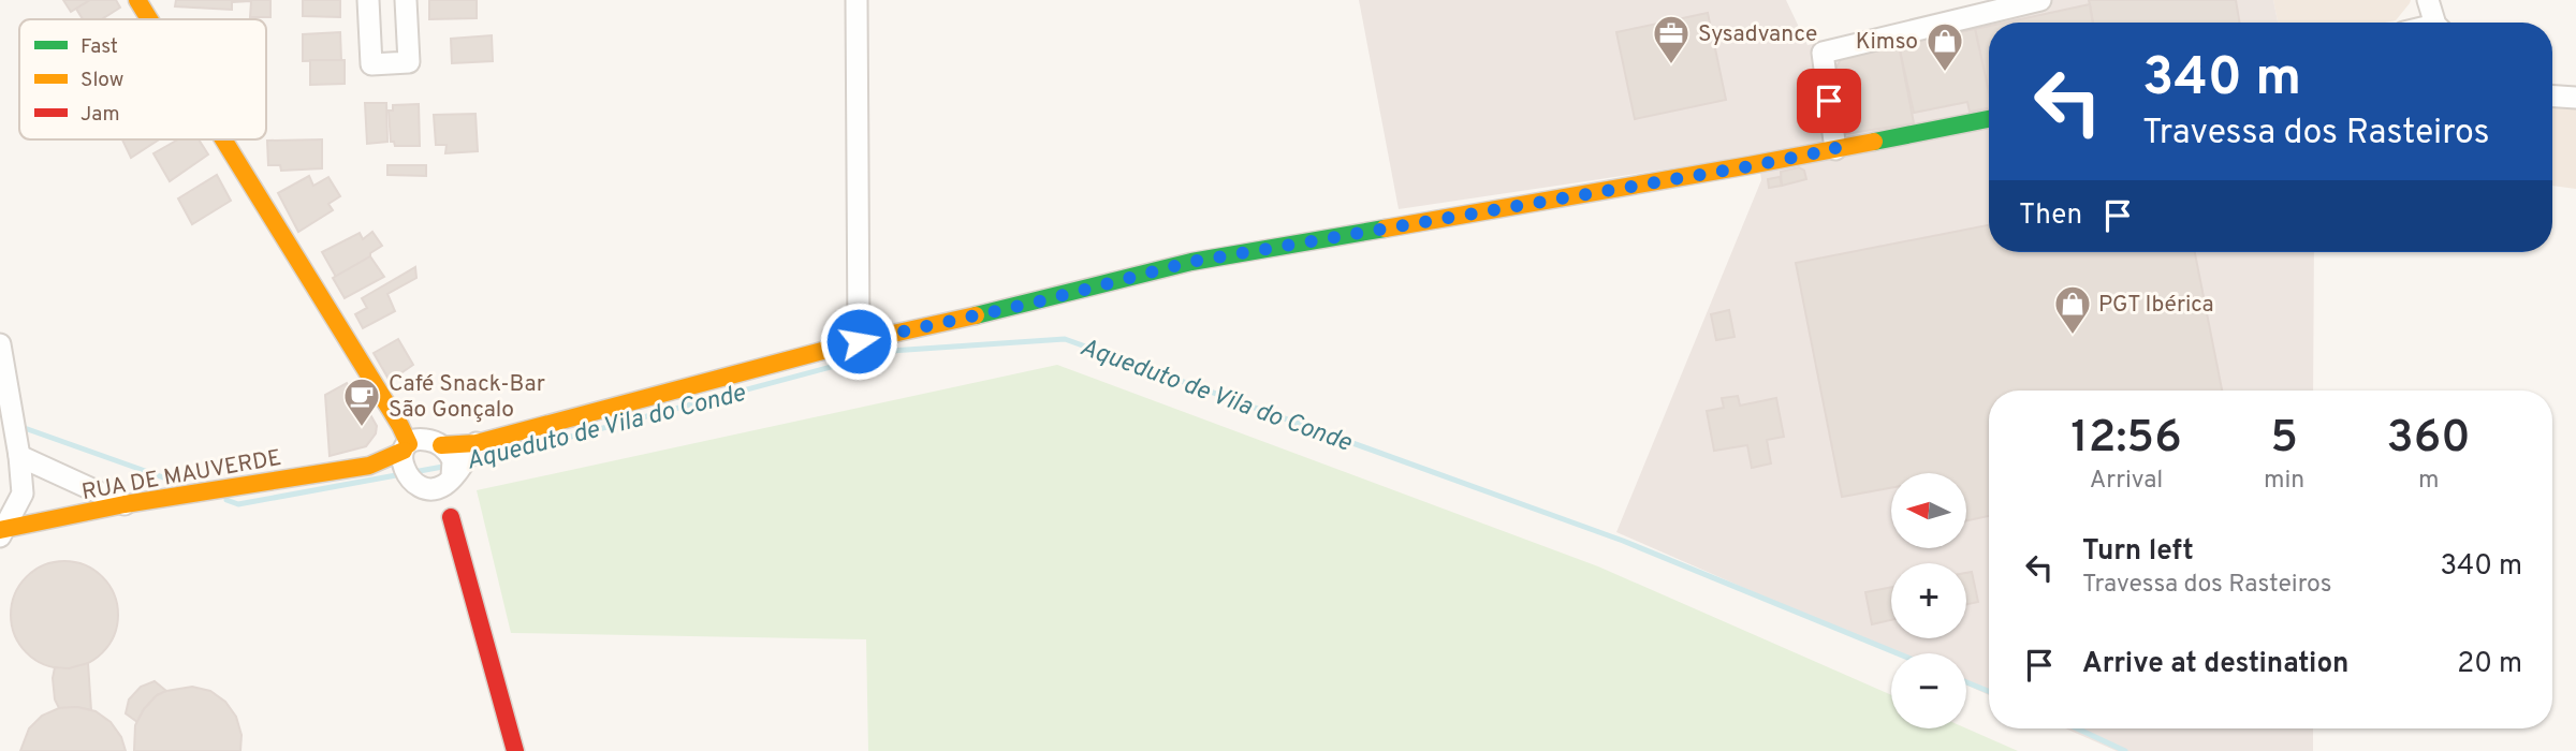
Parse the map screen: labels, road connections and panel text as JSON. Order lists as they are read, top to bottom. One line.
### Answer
{"streets":{"street":["RUA DE MAUVERDE"]},"water":["Aqueduto de Vila do Conde"],"places":{"office":["Sysadvance"],"shop":["Kimso","PGT Ibérica"],"cafe":["Café Snack-Bar São Gonçalo"]},"legend":["Fast","Slow","Jam"],"north":"left","page":{"turn":["340 m","Travessa dos Rasteiros"],"then":"Then","eta":["12:56","Arrival","5","min","360","m"],"map_buttons":["+","−"],"list":[{"name":"Turn left","note":"Travessa dos Rasteiros","value":"340 m"},{"name":"Arrive at destination","value":"20 m"}]}}
